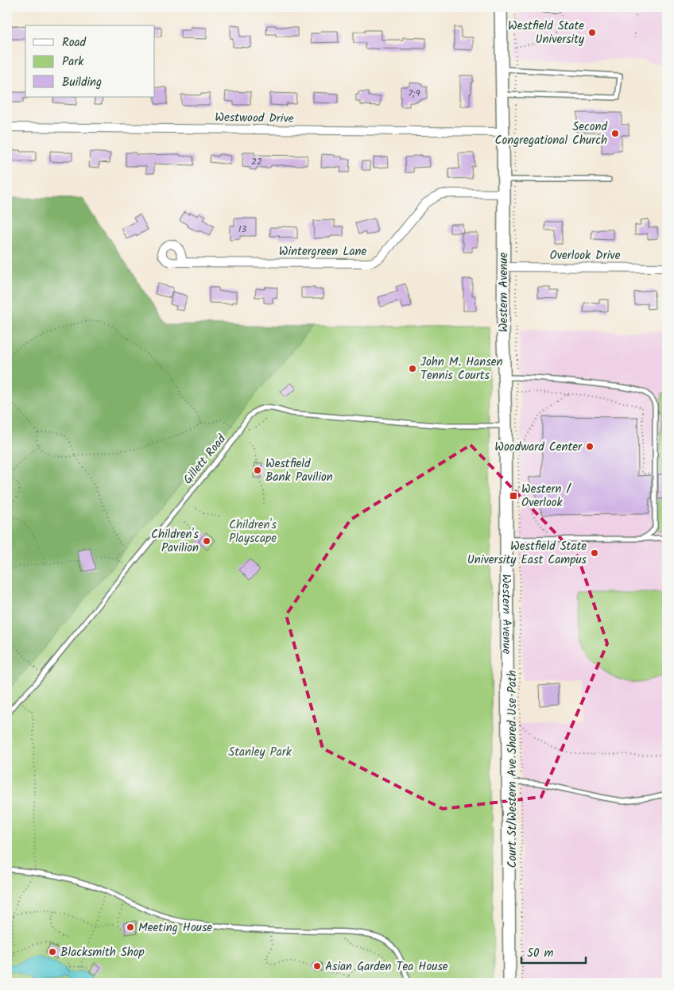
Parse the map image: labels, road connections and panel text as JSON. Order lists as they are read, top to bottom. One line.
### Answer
{"streets":{"main road":["Western Avenue"],"street":["Westwood Drive","Wintergreen Lane","Overlook Drive"],"lane":["Gillett Road"],"path":["Court St/Western Ave Shared Use Path"]},"crossings":[["Westwood Drive","Western Avenue"],["Wintergreen Lane","Western Avenue"],["Overlook Drive","Western Avenue"],["Overlook Drive","Court St/Western Ave Shared Use Path"],["Western Avenue","Gillett Road"],["Western Avenue","Court St/Western Ave Shared Use Path"]],"parks":["Children's Playscape","Stanley Park"],"places":{"other":["Westfield State University","Second Congregational Church","John M. Hansen Tennis Courts","Woodward Center","Westfield Bank Pavilion","Children's Pavilion","Westfield State University East Campus","Meeting House","Blacksmith Shop","Asian Garden Tea House"],"transit":["Western / Overlook"]},"house_numbers":["7;9","22","13"],"legend":["Road","Park","Building"],"scale_bar":"50 m"}
